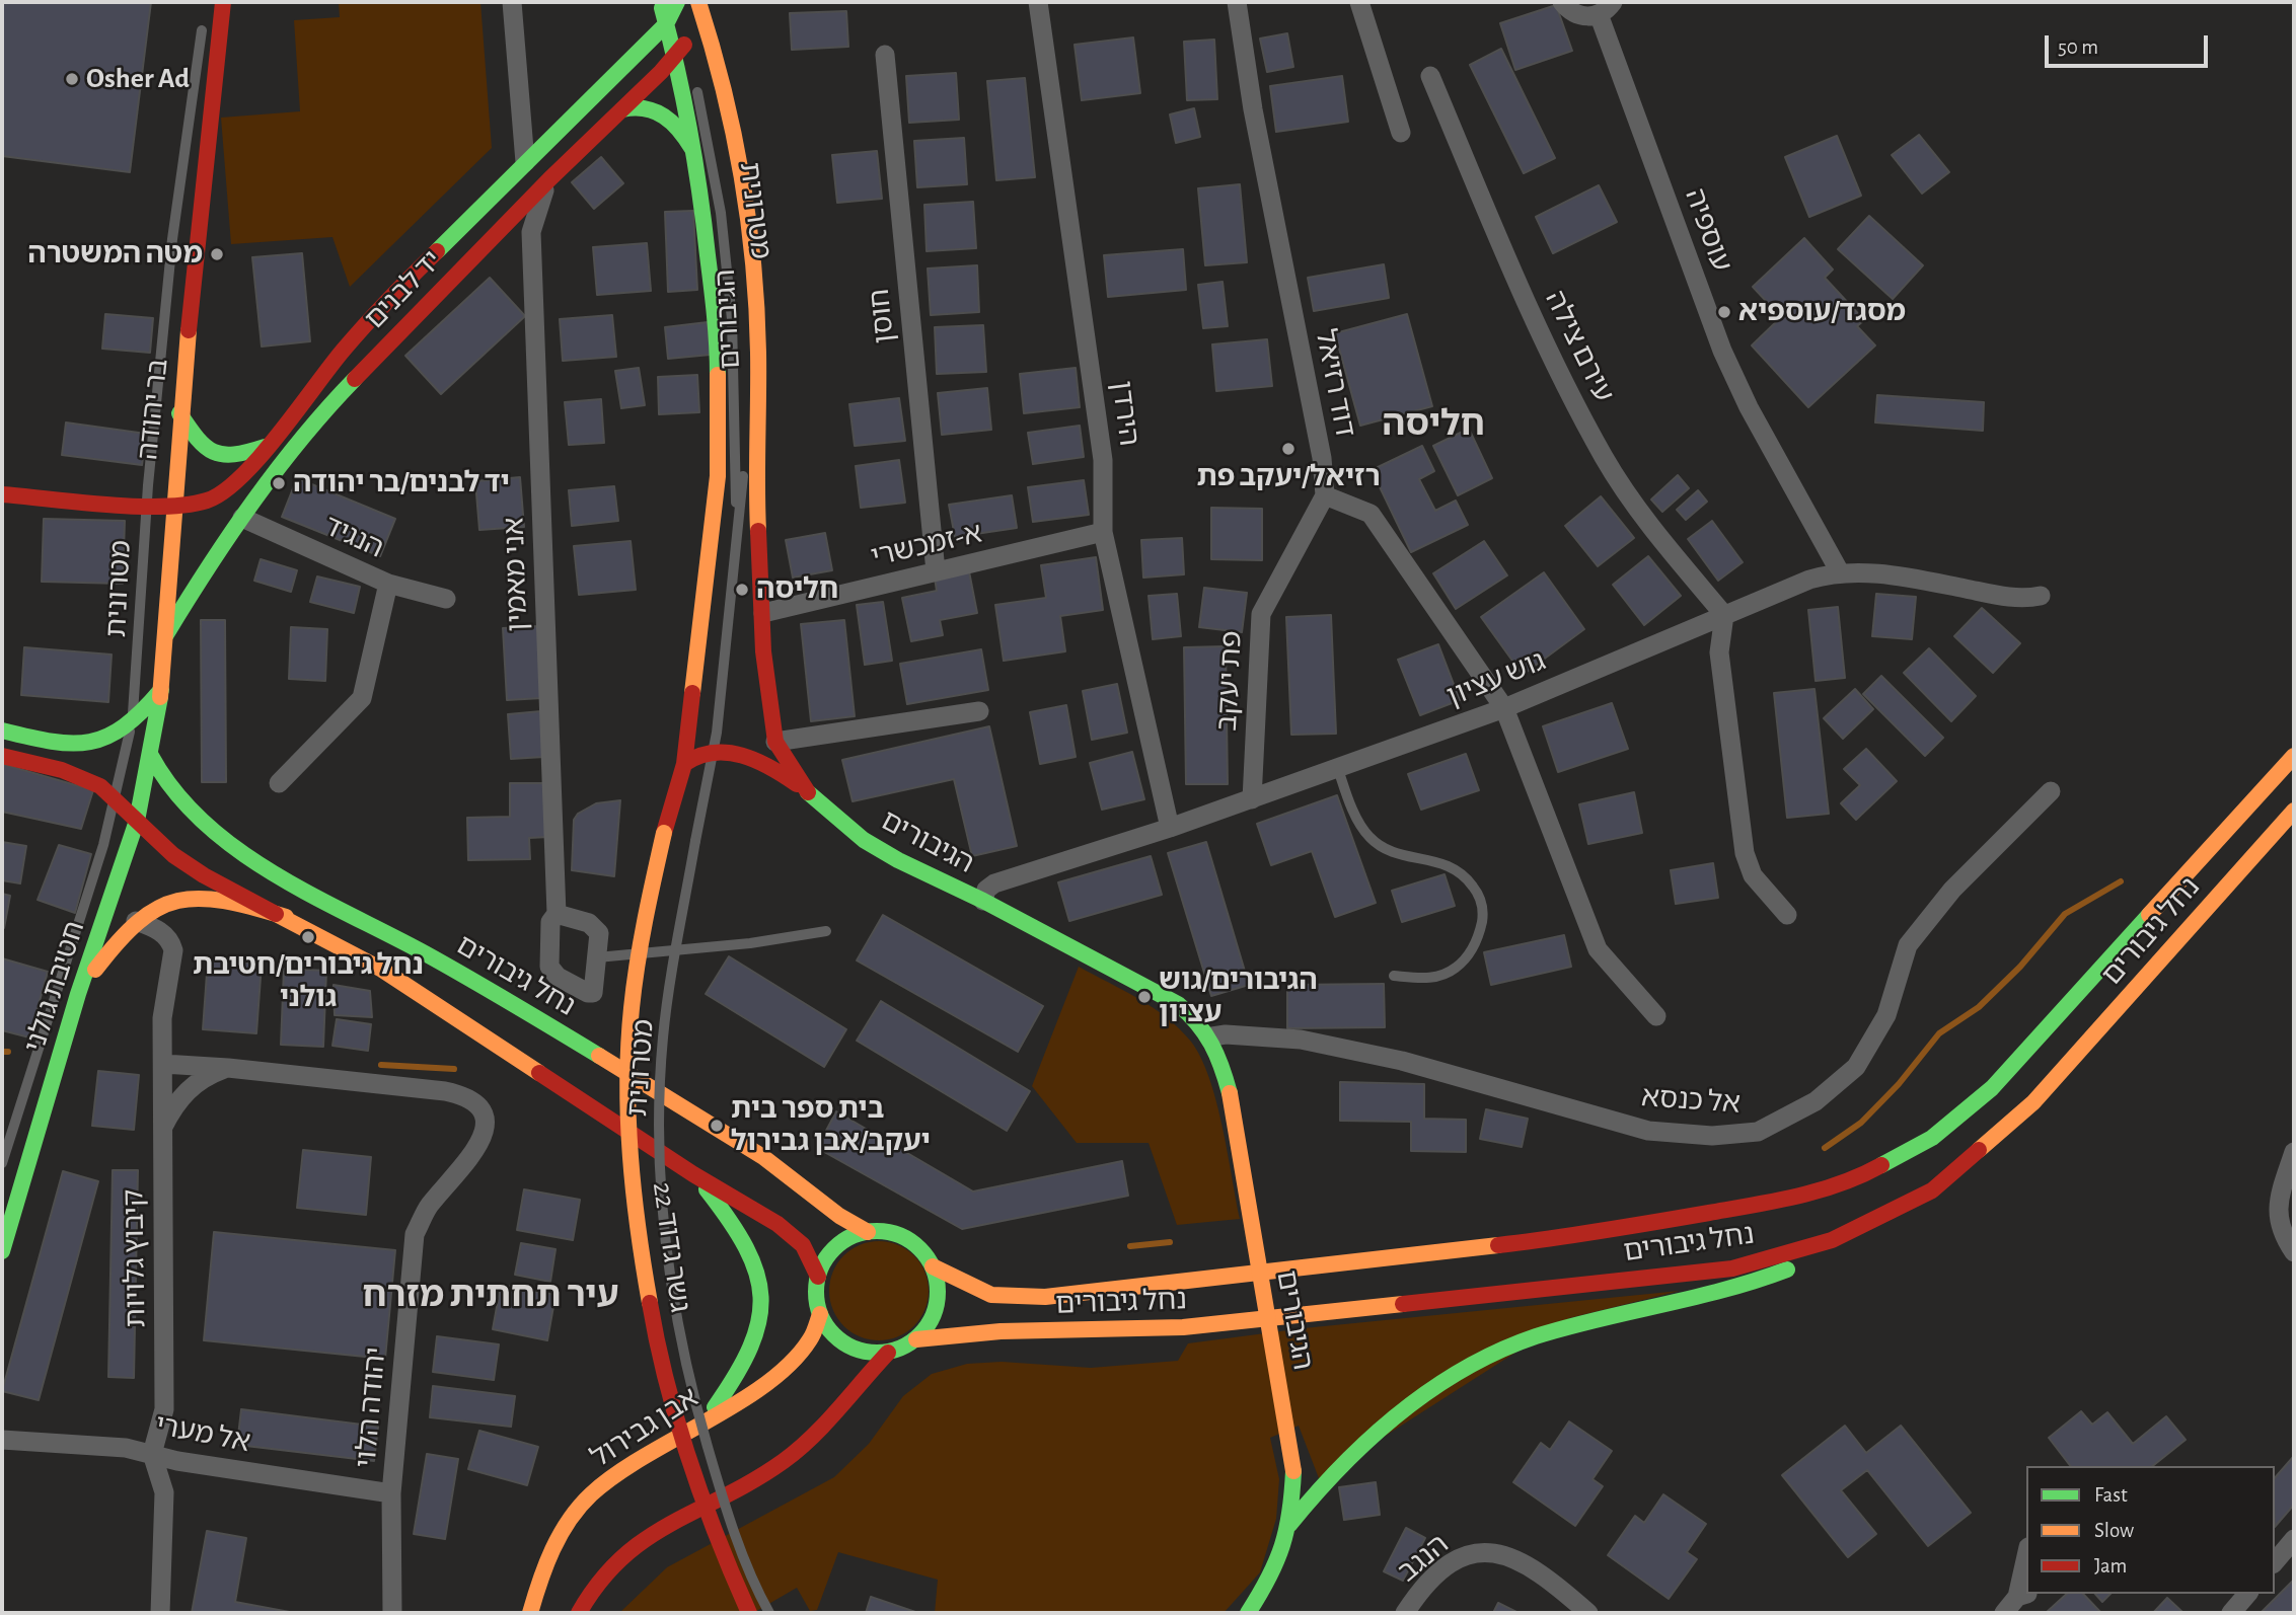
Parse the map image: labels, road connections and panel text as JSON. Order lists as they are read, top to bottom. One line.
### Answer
{"streets":{"main road":["יד לבנים","הגיבורים","בר יהודה","נחל גיבורים","חטיבת גולני","גשר גדוד 22","אבן גבירול"],"street":["עוספיה","חוסן","עירם צילה","דוד רזיאל","הירדן","הנגיד","א-זמכשרי","אני מאמין","גוש עציון","פת יעקב","אל כנסא","קיבוץ גלויות","יהודה הלוי","אל מערי","הנגב"],"lane":["מטרונית"]},"crossings":[["מטרונית","יד לבנים"],["מטרונית","הגיבורים"],["עוספיה","גוש עציון"],["יד לבנים","הגיבורים"],["יד לבנים","בר יהודה"],["יד לבנים","הנגיד"],["יד לבנים","אני מאמין"],["חוסן","א-זמכשרי"],["הגיבורים","א-זמכשרי"],["הגיבורים","גוש עציון"],["הגיבורים","אל כנסא"],["הגיבורים","גשר גדוד 22"],["עירם צילה","גוש עציון"],["דוד רזיאל","פת יעקב"],["בר יהודה","נחל גיבורים"],["בר יהודה","חטיבת גולני"],["הירדן","א-זמכשרי"],["הירדן","גוש עציון"],["גוש עציון","פת יעקב"],["נחל גיבורים","אבן גבירול"],["קיבוץ גלויות","אל מערי"],["יהודה הלוי","אל מערי"]],"districts":["חליסה","עיר תחתית מזרח"],"places":["Osher Ad","מטה המשטרה","מסגד/עוספיא","רזיאל/יעקב פת","יד לבנים/בר יהודה","חליסה","נחל גיבורים/חטיבת גולני","הגיבורים/גוש עציון","בית ספר בית יעקב/אבן גבירול"],"legend":["Fast","Slow","Jam"],"scale_bar":"50 m"}
